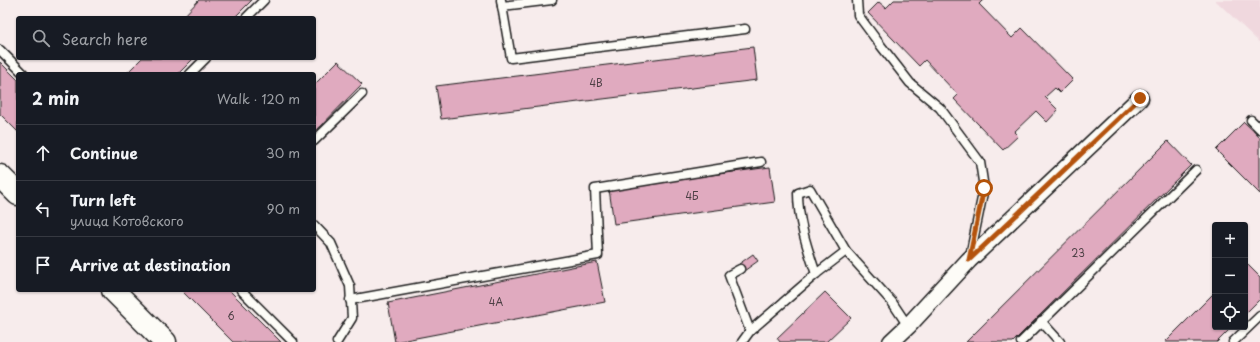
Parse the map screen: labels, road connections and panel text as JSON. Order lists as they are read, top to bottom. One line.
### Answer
{"house_numbers":["4В","4Б","23","4А","6"],"page":{"search":"Search here","heading":["2 min","Walk · 120 m"],"list":[["Continue","30 m"],["Turn left","улица Котовского","90 m"],"Arrive at destination"],"map_buttons":["+","−"]}}
